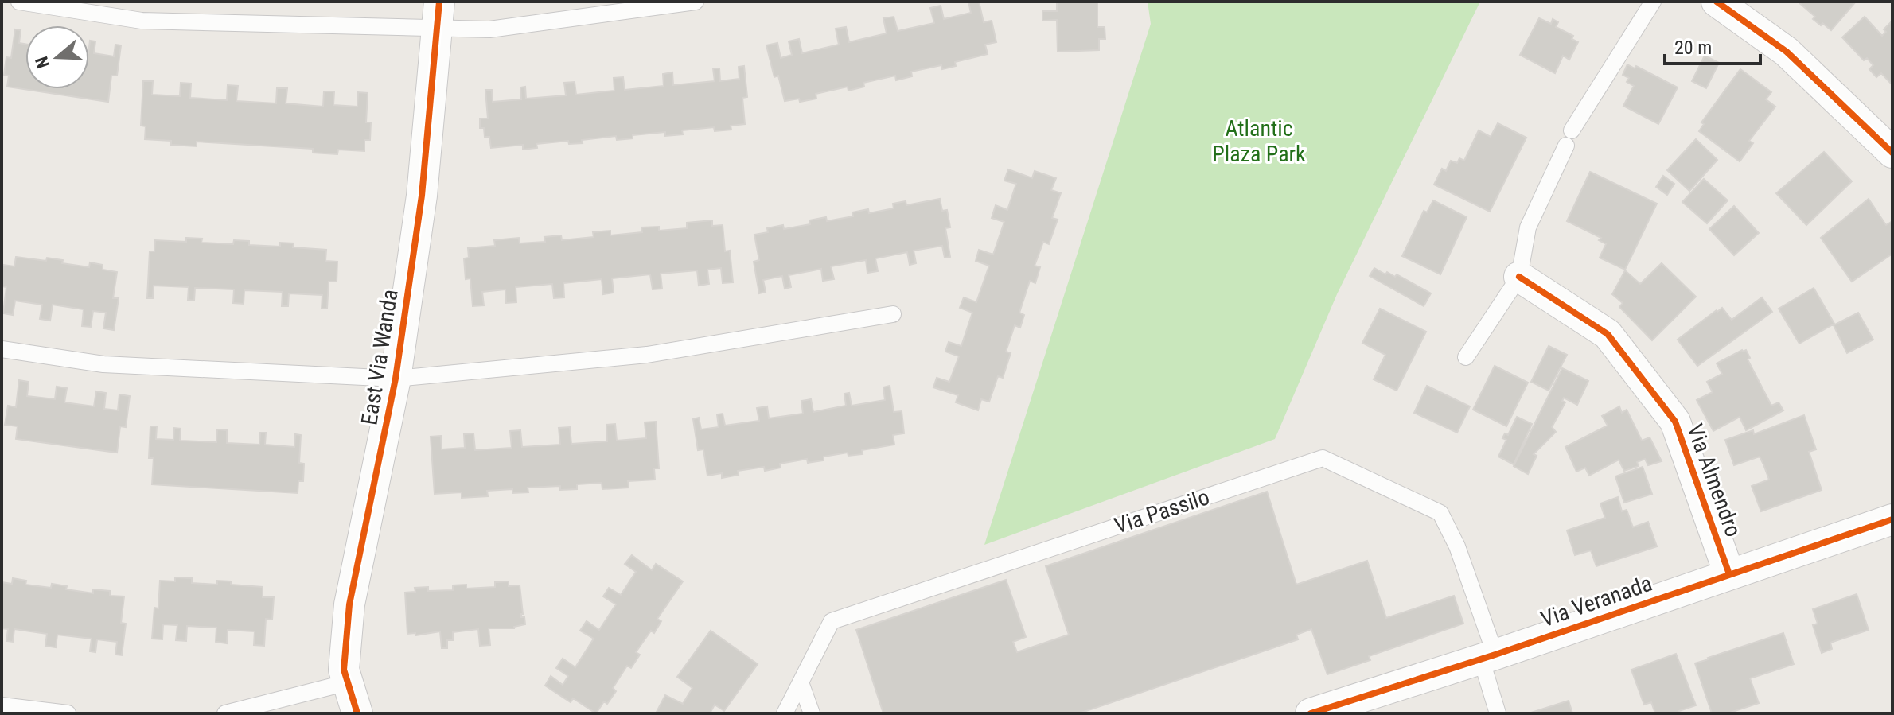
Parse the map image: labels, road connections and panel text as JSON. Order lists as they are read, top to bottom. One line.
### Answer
{"streets":{"street":["East Via Wanda","Via Almendro","Via Veranada"],"lane":["Via Passilo"]},"crossings":[["Via Almendro","Via Veranada"],["Via Passilo","Via Veranada"]],"parks":["Atlantic Plaza Park"],"scale_bar":"20 m","north":"left"}
